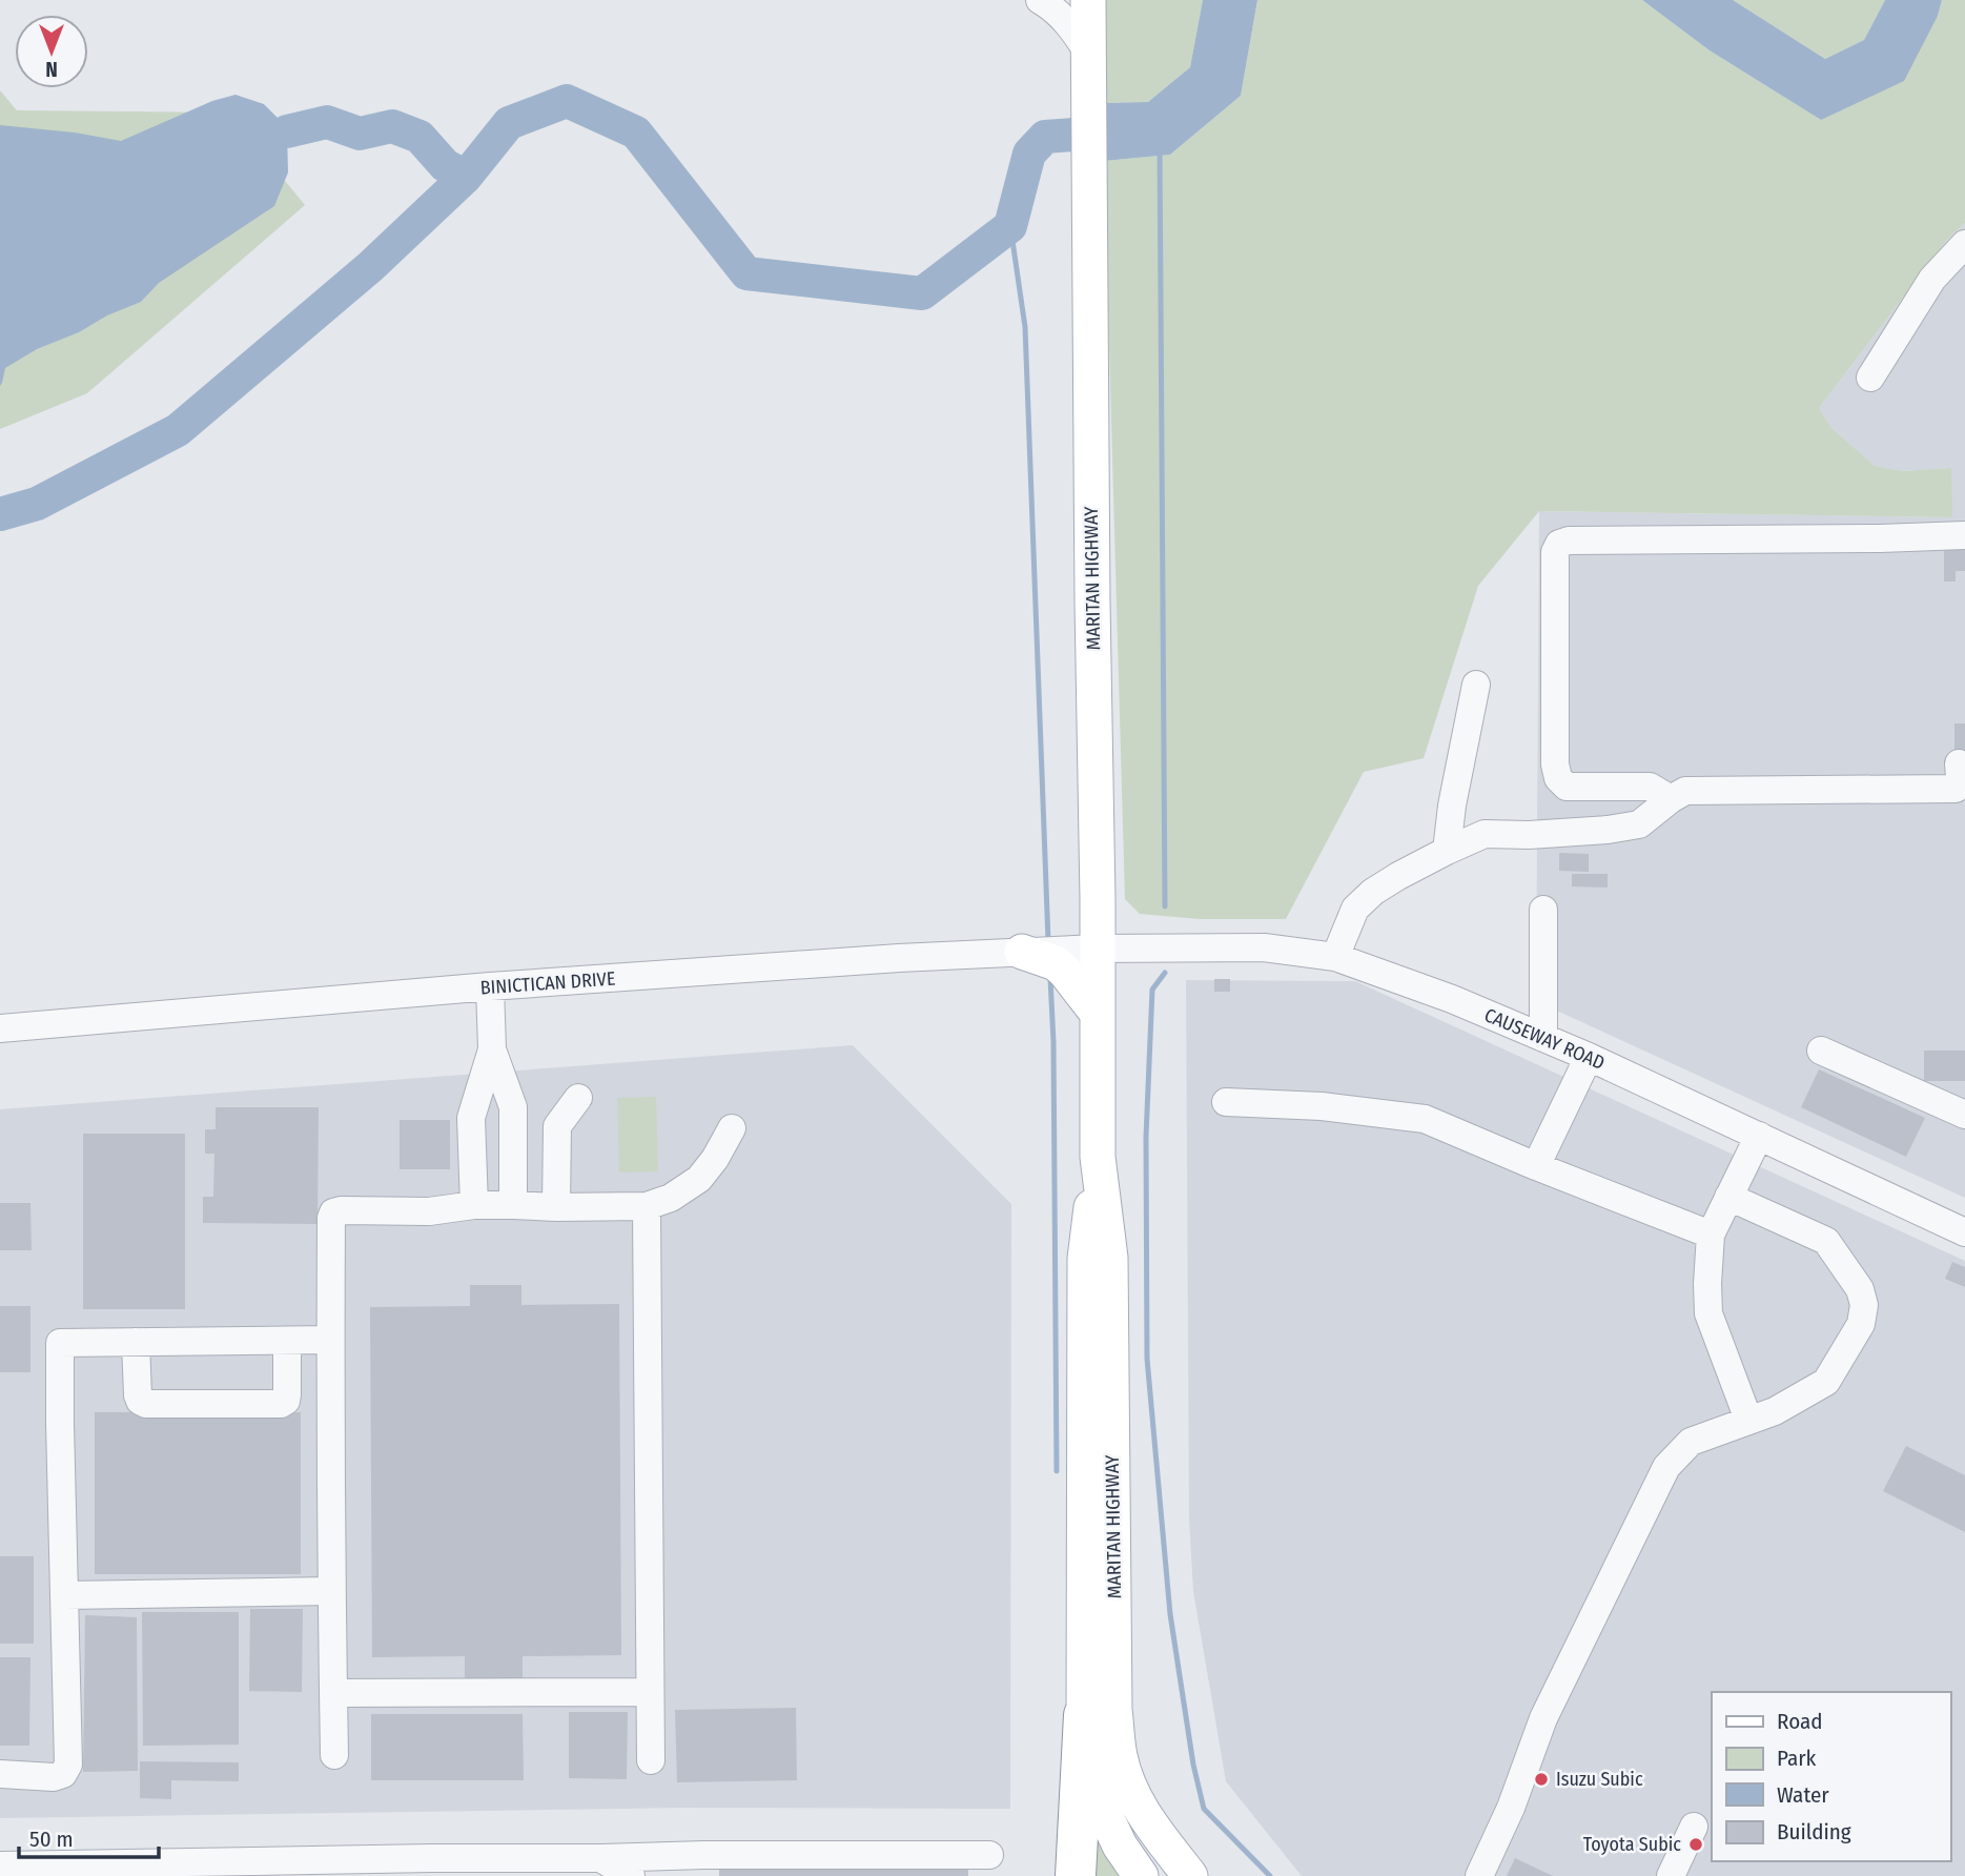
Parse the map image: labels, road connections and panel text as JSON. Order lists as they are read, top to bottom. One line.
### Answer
{"streets":{"main road":["MARITAN HIGHWAY"],"street":["BINICTICAN DRIVE","CAUSEWAY ROAD"]},"crossings":[["MARITAN HIGHWAY","BINICTICAN DRIVE"],["MARITAN HIGHWAY","CAUSEWAY ROAD"],["BINICTICAN DRIVE","CAUSEWAY ROAD"]],"places":["Isuzu Subic","Toyota Subic"],"legend":["Road","Park","Water","Building"],"scale_bar":"50 m","north":"bottom"}
